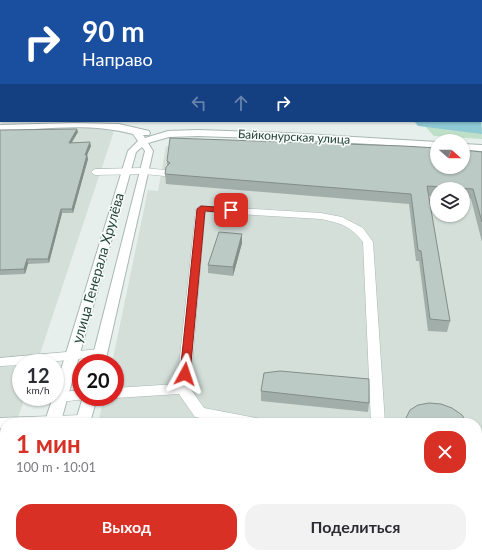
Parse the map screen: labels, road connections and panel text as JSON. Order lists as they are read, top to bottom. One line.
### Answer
{"streets":{"street":["Байконурская улица","улица Генерала Хрулёва"]},"crossings":[["Байконурская улица","улица Генерала Хрулёва"]],"north":"right","page":{"turn":["90 m","Направо"],"speed":"12 km/h","limit":"20","heading":["1 мин","100 m · 10:01"],"buttons":["Выход","Поделиться"]}}
